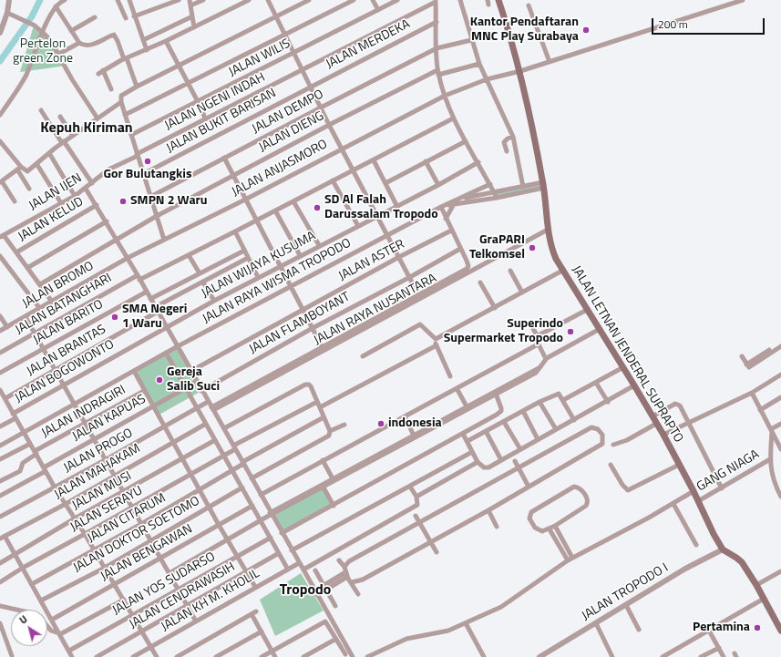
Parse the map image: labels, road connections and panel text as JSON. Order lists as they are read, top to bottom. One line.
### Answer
{"streets":{"main road":["JALAN LETNAN JENDERAL SUPRAPTO"],"street":["JALAN MERDEKA","JALAN WILIS","JALAN NGENI INDAH","JALAN DEMPO","JALAN BUKIT BARISAN","JALAN DIENG","JALAN ANJASMORO","JALAN IJEN","JALAN KELUD","JALAN ASTER","JALAN WIJAYA KUSUMA","JALAN RAYA WISMA TROPODO","JALAN BROMO","JALAN BATANGHARI","JALAN RAYA NUSANTARA","JALAN BARITO","JALAN FLAMBOYANT","JALAN BRANTAS","JALAN BOGOWONTO","JALAN INDRAGIRI","JALAN KAPUAS","JALAN PROGO","GANG NIAGA","JALAN MAHAKAM","JALAN MUSI","JALAN SERAYU","JALAN CITARUM","JALAN DOKTOR SOETOMO","JALAN BENGAWAN","JALAN YOS SUDARSO","JALAN TROPODO I","JALAN CENDRAWASIH","JALAN KH M. KHOLIL"]},"crossings":[["JALAN MERDEKA","JALAN BUKIT BARISAN"],["JALAN NGENI INDAH","JALAN IJEN"],["JALAN ANJASMORO","JALAN BROMO"],["JALAN ANJASMORO","JALAN LETNAN JENDERAL SUPRAPTO"],["JALAN WIJAYA KUSUMA","JALAN BOGOWONTO"],["JALAN RAYA NUSANTARA","JALAN LETNAN JENDERAL SUPRAPTO"],["JALAN LETNAN JENDERAL SUPRAPTO","GANG NIAGA"],["JALAN LETNAN JENDERAL SUPRAPTO","JALAN TROPODO I"]],"districts":["Kepuh Kiriman","Tropodo"],"parks":["Pertelon green Zone"],"places":["Kantor Pendaftaran MNC Play Surabaya","Gor Bulutangkis","SMPN 2 Waru","SD Al Falah Darussalam Tropodo","GraPARI Telkomsel","SMA Negeri 1 Waru","Superindo Supermarket Tropodo","Gereja Salib Suci","indonesia","Pertamina"],"scale_bar":"200 m","north":"top left"}
